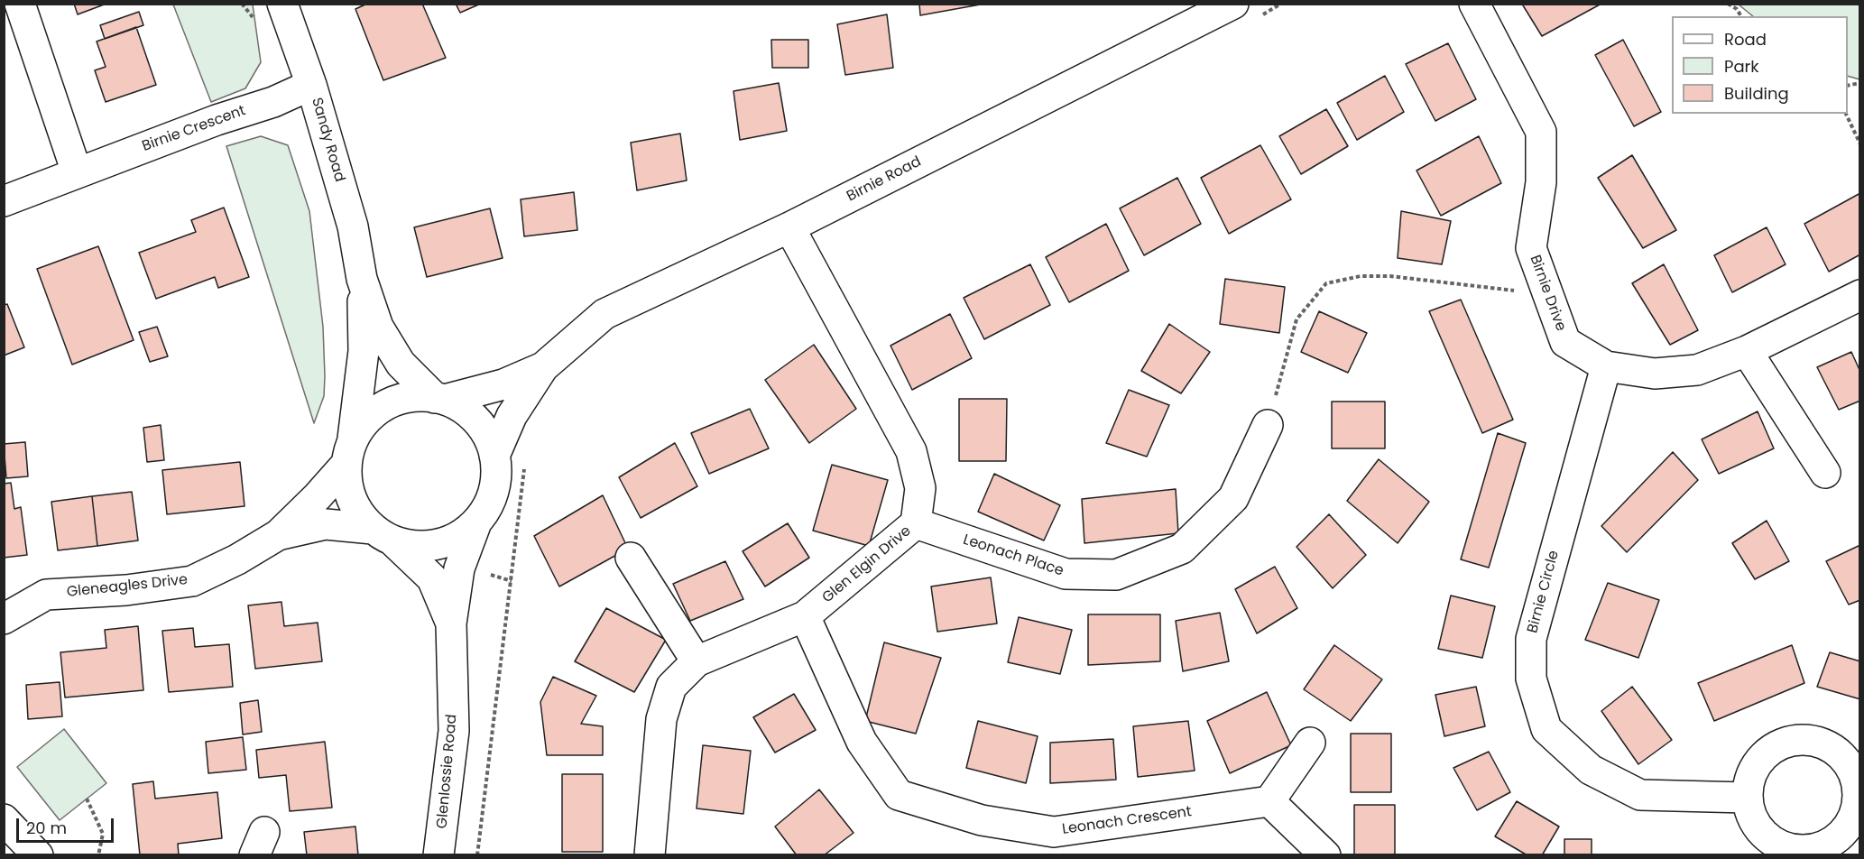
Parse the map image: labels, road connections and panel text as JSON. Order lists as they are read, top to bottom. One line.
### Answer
{"streets":{"street":["Birnie Crescent","Sandy Road","Birnie Road","Birnie Drive","Leonach Place","Glen Elgin Drive","Gleneagles Drive","Birnie Circle","Glenlossie Road","Leonach Crescent"]},"crossings":[["Birnie Crescent","Sandy Road"],["Sandy Road","Birnie Road"],["Sandy Road","Gleneagles Drive"],["Sandy Road","Glenlossie Road"],["Birnie Road","Glen Elgin Drive"],["Birnie Road","Gleneagles Drive"],["Birnie Road","Glenlossie Road"],["Birnie Drive","Birnie Circle"],["Leonach Place","Glen Elgin Drive"],["Glen Elgin Drive","Leonach Crescent"],["Gleneagles Drive","Glenlossie Road"]],"legend":["Road","Park","Building"],"scale_bar":"20 m"}
